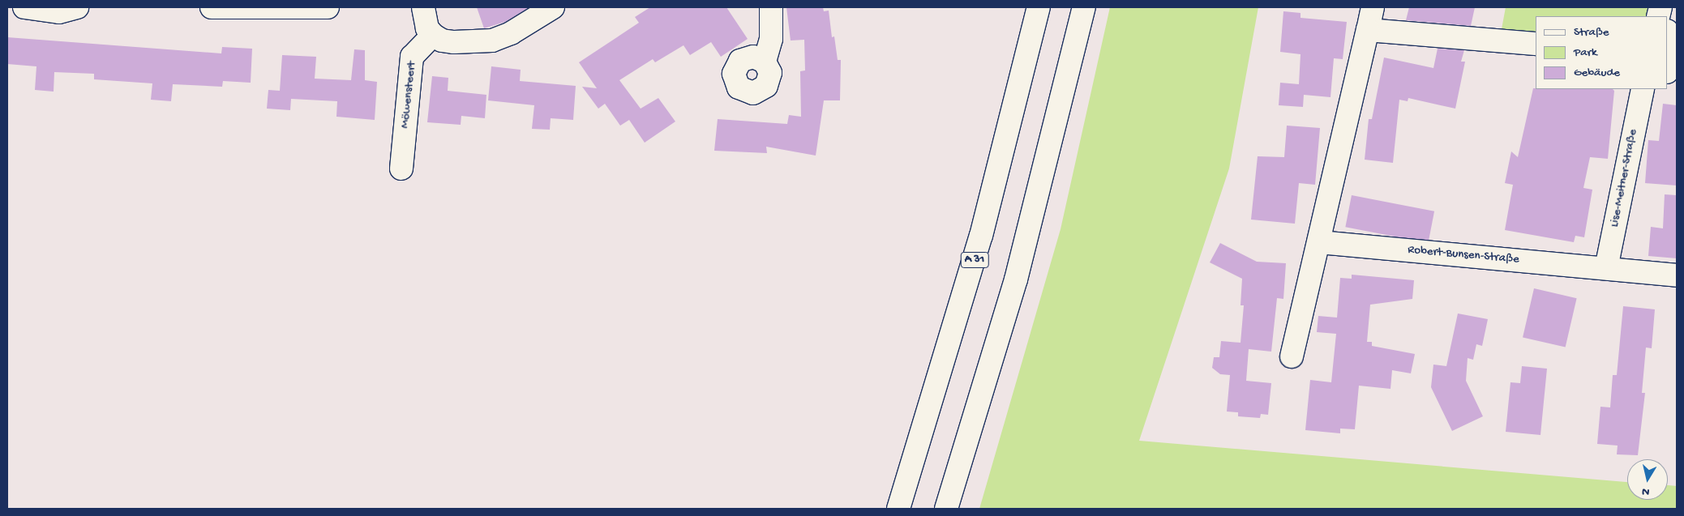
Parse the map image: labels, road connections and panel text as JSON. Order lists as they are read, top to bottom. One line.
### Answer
{"streets":{"main road":["Möwensteert","Lise-Meitner-Straße","Robert-Bunsen-Straße","A 31"]},"crossings":[["Lise-Meitner-Straße","Robert-Bunsen-Straße"]],"legend":["Straße","Park","Gebäude"],"north":"bottom"}
